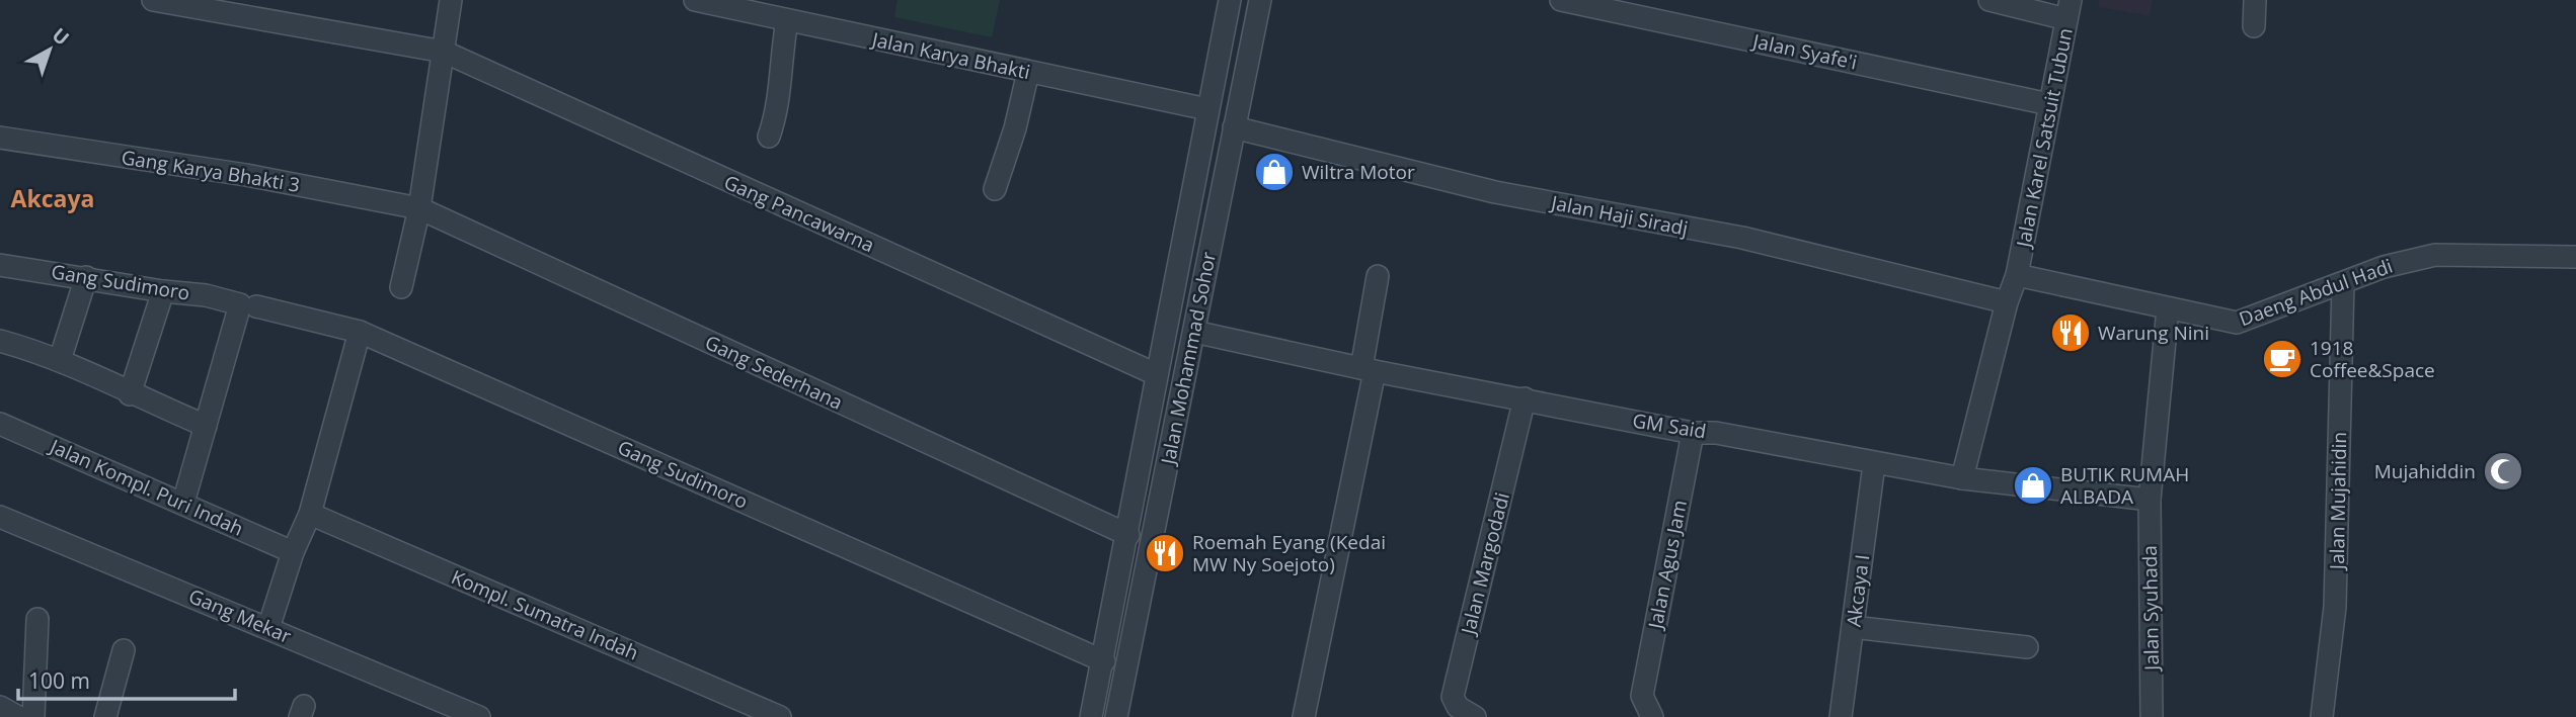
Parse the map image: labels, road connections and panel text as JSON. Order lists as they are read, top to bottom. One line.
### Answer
{"streets":{"street":["Jalan Syafe'i","Jalan Karya Bhakti","Jalan Karel Satsuit Tubun","Gang Karya Bhakti 3","Gang Pancawarna","Jalan Haji Siradj","Gang Sudimoro","Daeng Abdul Hadi","Jalan Mohammad Sohor","Gang Sederhana","GM Said","Jalan Kompl. Puri Indah","Jalan Mujahidin","Jalan Margodadi","Jalan Agus Jam","Akcaya I","Jalan Syuhada","Kompl. Sumatra Indah","Gang Mekar"]},"crossings":[["Jalan Syafe'i","Jalan Karel Satsuit Tubun"],["Jalan Karya Bhakti","Jalan Mohammad Sohor"],["Jalan Karel Satsuit Tubun","Jalan Haji Siradj"],["Jalan Karel Satsuit Tubun","Daeng Abdul Hadi"],["Jalan Karel Satsuit Tubun","GM Said"],["Gang Karya Bhakti 3","Gang Sederhana"],["Gang Pancawarna","Jalan Mohammad Sohor"],["Jalan Haji Siradj","Jalan Mohammad Sohor"],["Gang Sudimoro","Jalan Mohammad Sohor"],["Daeng Abdul Hadi","Jalan Mujahidin"],["Daeng Abdul Hadi","Jalan Syuhada"],["Jalan Mohammad Sohor","Gang Sederhana"],["Jalan Mohammad Sohor","GM Said"],["GM Said","Jalan Margodadi"],["GM Said","Jalan Agus Jam"],["GM Said","Akcaya I"],["GM Said","Jalan Syuhada"]],"districts":["Akcaya"],"places":{"shop":["Wiltra Motor","BUTIK RUMAH ALBADA"],"restaurant":["Warung Nini","Roemah Eyang (Kedai MW Ny Soejoto)"],"cafe":["1918 Coffee&Space"],"mosque":["Mujahiddin"]},"scale_bar":"100 m","north":"top right"}
